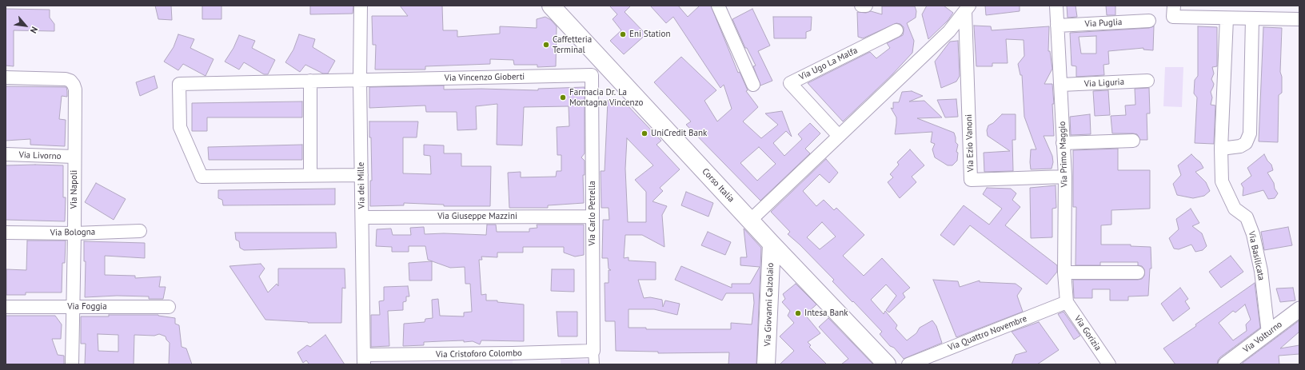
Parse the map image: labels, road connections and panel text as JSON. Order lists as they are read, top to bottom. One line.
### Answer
{"streets":{"main road":["Corso Italia","Via Giovanni Calzolaio"],"street":["Via Puglia","Via Ugo La Malfa","Via Vincenzo Gioberti","Via Liguria","Via Ezio Vanoni","Via Primo Maggio","Via Livorno","Via dei Mille","Via Napoli","Via Carlo Petrella","Via Giuseppe Mazzini","Via Bologna","Via Basilicata","Via Foggia","Via Quattro Novembre","Via Gorizia","Via Volturno","Via Cristoforo Colombo"]},"crossings":[["Via Puglia","Via Primo Maggio"],["Via Vincenzo Gioberti","Via dei Mille"],["Via Vincenzo Gioberti","Via Carlo Petrella"],["Via Liguria","Via Primo Maggio"],["Via Ezio Vanoni","Via Primo Maggio"],["Via Primo Maggio","Via Quattro Novembre"],["Via Primo Maggio","Via Gorizia"],["Via Livorno","Via Napoli"],["Via dei Mille","Via Giuseppe Mazzini"],["Via dei Mille","Via Cristoforo Colombo"],["Corso Italia","Via Giovanni Calzolaio"],["Via Napoli","Via Bologna"],["Via Napoli","Via Foggia"],["Via Carlo Petrella","Via Giuseppe Mazzini"],["Via Carlo Petrella","Via Cristoforo Colombo"],["Via Basilicata","Via Volturno"],["Via Quattro Novembre","Via Gorizia"]],"places":["Eni Station","Caffetteria Terminal","Farmacia Dr. La Montagna Vincenzo","UniCredit Bank","Intesa Bank"],"north":"bottom right"}
